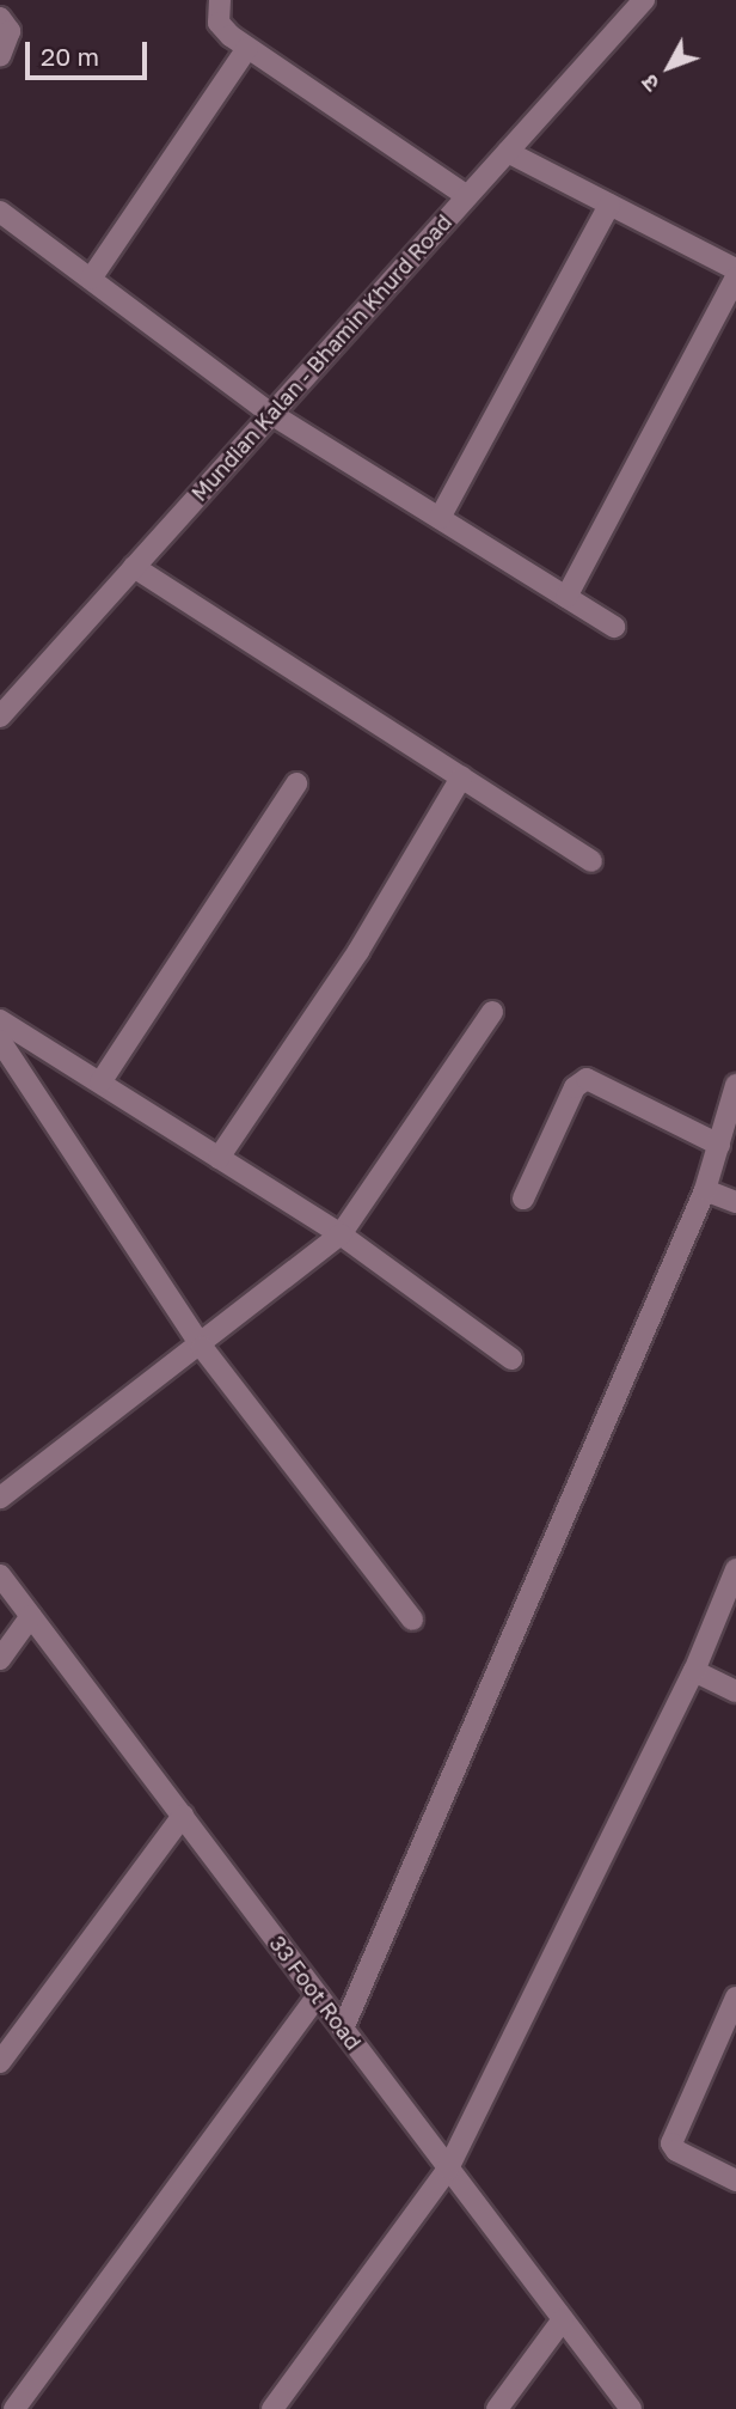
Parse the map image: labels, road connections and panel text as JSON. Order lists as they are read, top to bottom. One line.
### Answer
{"streets":{"street":["Mundian Kalan - Bhamin Khurd Road","33 Foot Road"]},"scale_bar":"20 m","north":"bottom left"}
